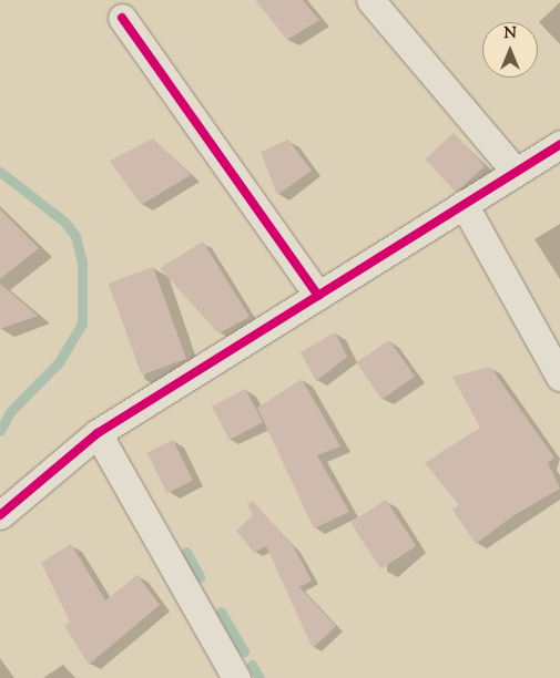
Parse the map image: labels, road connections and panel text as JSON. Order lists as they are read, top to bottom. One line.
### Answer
{"north":"top"}
